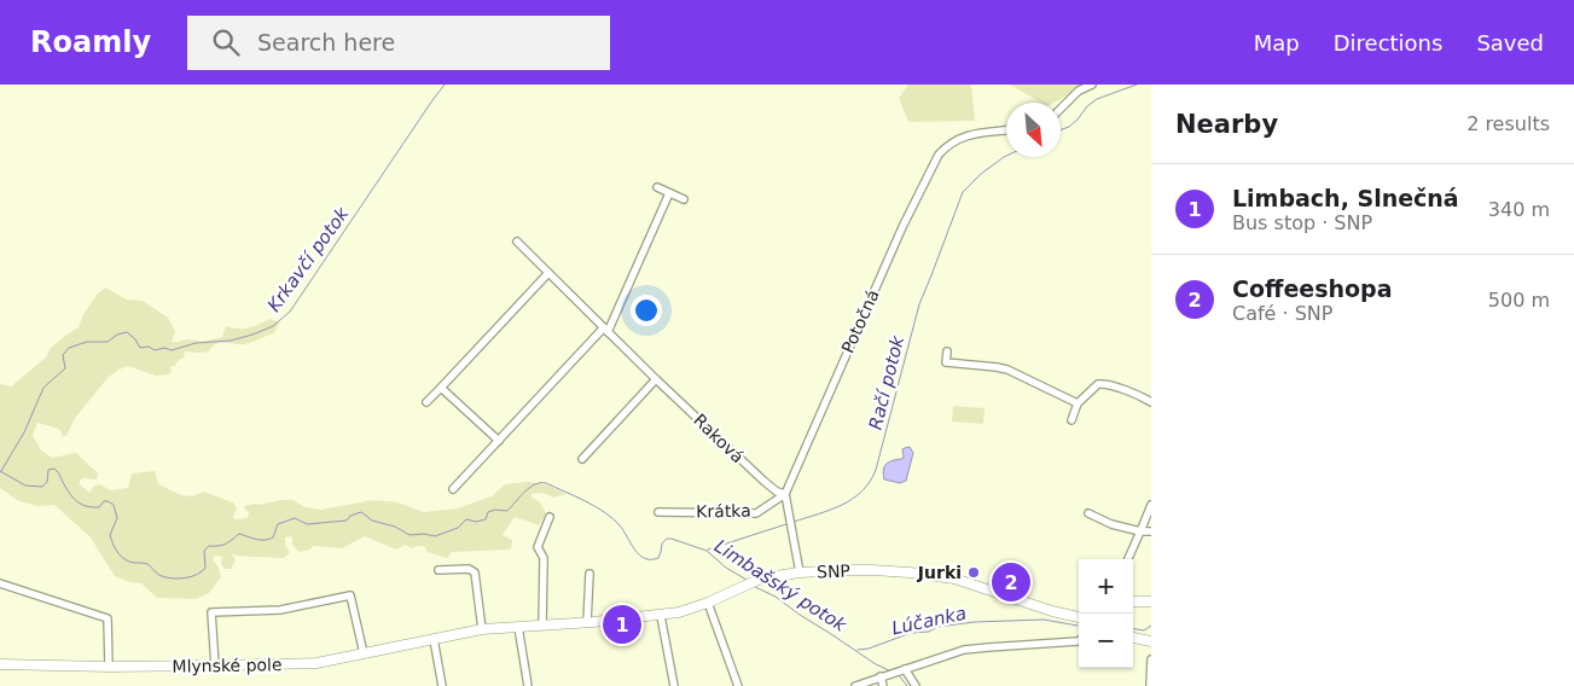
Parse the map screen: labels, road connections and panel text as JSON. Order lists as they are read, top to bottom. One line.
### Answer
{"streets":{"street":["Potočná","Raková","Krátka","SNP","Mlynské pole"]},"crossings":[["Potočná","Raková"],["Potočná","Krátka"],["Raková","Krátka"],["SNP","Mlynské pole"]],"water":["Krkavčí potok","Račí potok","Limbašský potok","Lúčanka"],"places":["Jurki"],"north":"bottom right","page":{"header":"Roamly","search":"Search here","nav":["Map","Directions","Saved"],"heading":["Nearby","2 results"],"list":[{"mark":"1","name":"Limbach, Slnečná","note":"Bus stop · SNP","value":"340 m"},{"mark":"2","name":"Coffeeshopa","note":"Café · SNP","value":"500 m"}],"map_buttons":["+","−"],"pins":["2","1"]}}
